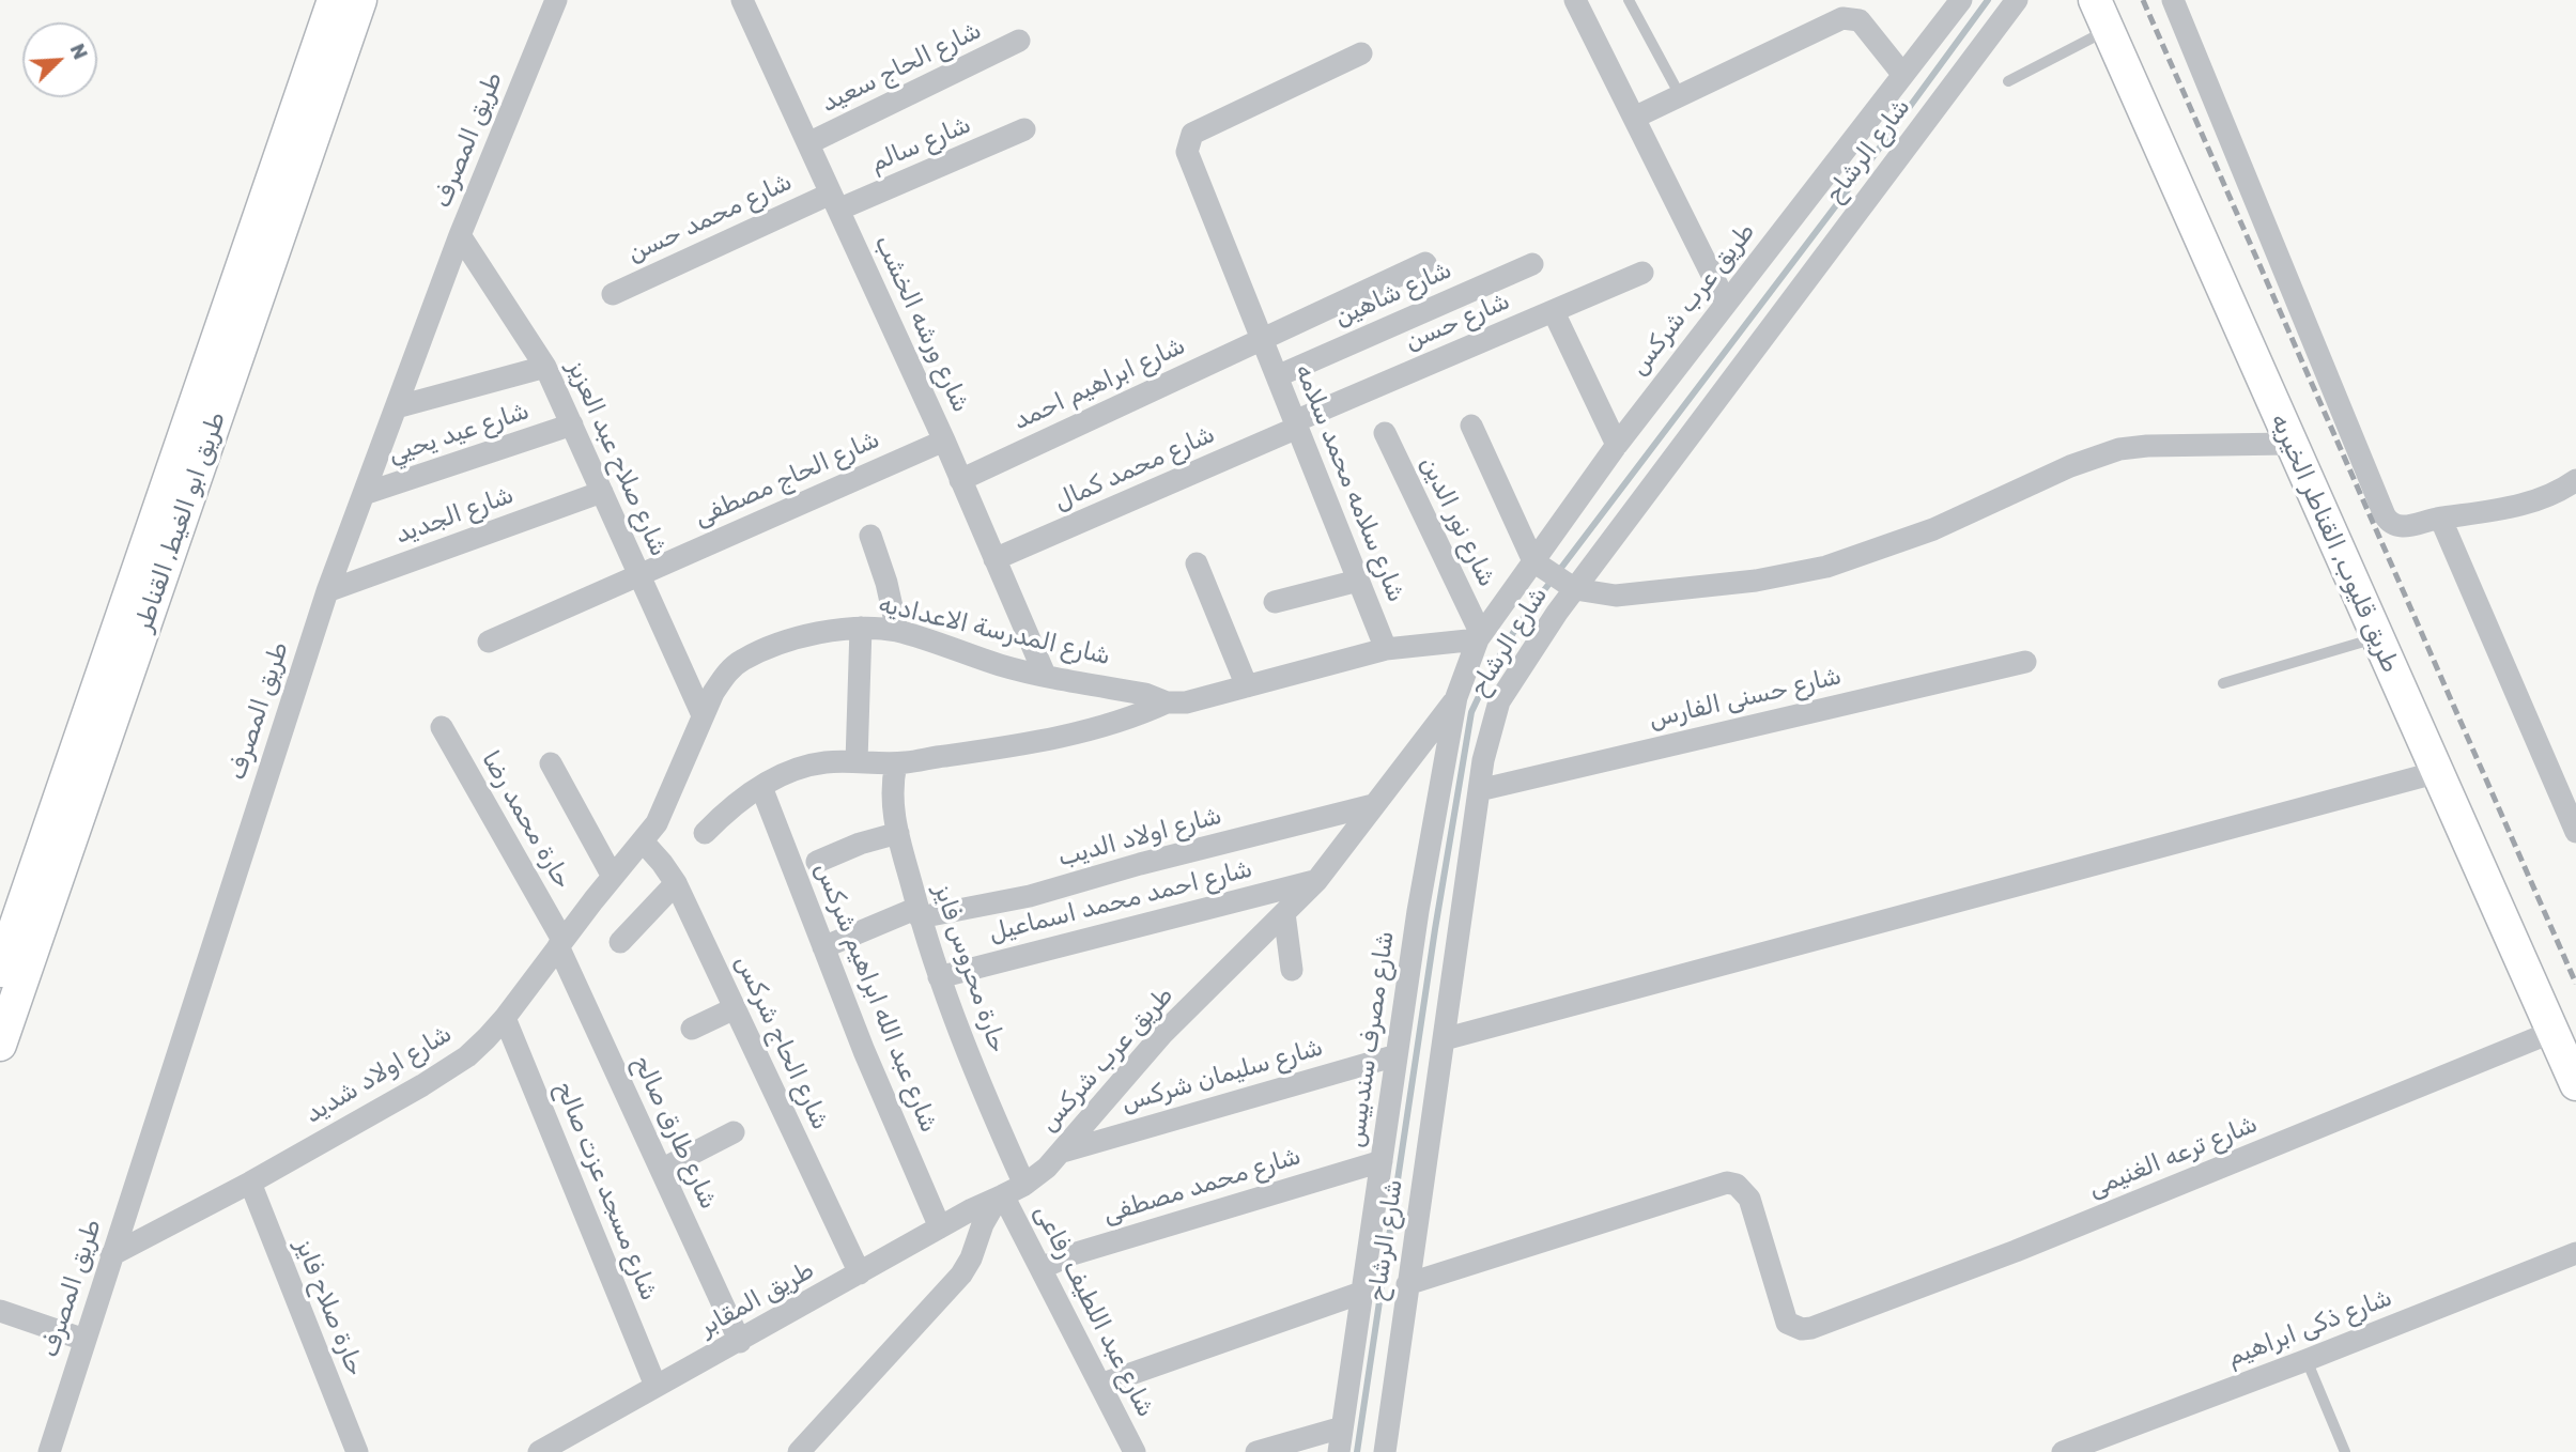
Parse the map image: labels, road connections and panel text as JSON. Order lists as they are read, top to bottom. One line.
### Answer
{"streets":{"main road":["طريق ابو الغيط, القناطر","طريق قليوب, القناطر الخيريه"],"street":["شارع الحاج سعيد","طريق المصرف","شارع سالم","شارع الرشاح","شارع محمد حسن","شارع شاهين","طريق عرب شركس","شارع حسن","شارع ورشه الخشب","شارع ابراهيم احمد","شارع عيد يحيي","شارع صلاح عبد العزيز","شارع محمد كمال","شارع الحاج مصطفى","شارع سلامه محمد سلامه","شارع الجديد","شارع نور الدين","شارع المدرسة الاعداديه","شارع حسنى الفارس","حارة محمد رضا","شارع اولاد الديب","شارع احمد محمد اسماعيل","حارة محروس فايز","شارع عبد الله ابراهيم شركس","شارع مصرف سندبيس","شارع الحاج شركس","شارع اولاد شديد","شارع سليمان شركس","شارع طارق صالح","شارع ترعه الغنيمى","شارع محمد مصطفى","شارع مسجد عزت صالح","طريق المقابر","حارة صلاح فايز","شارع عبد اللطيف رفاعى","شارع ذكى ابراهيم"]},"crossings":[["شارع الحاج سعيد","شارع ورشه الخشب"],["طريق المصرف","شارع عيد يحيي"],["طريق المصرف","شارع صلاح عبد العزيز"],["طريق المصرف","شارع الجديد"],["طريق المصرف","شارع اولاد شديد"],["شارع سالم","شارع محمد حسن"],["شارع سالم","شارع ورشه الخشب"],["شارع الرشاح","شارع حسنى الفارس"],["شارع الرشاح","شارع ترعه الغنيمى"],["شارع محمد حسن","شارع ورشه الخشب"],["شارع شاهين","شارع سلامه محمد سلامه"],["طريق عرب شركس","شارع نور الدين"],["طريق عرب شركس","شارع المدرسة الاعداديه"],["طريق عرب شركس","شارع اولاد الديب"],["طريق عرب شركس","شارع احمد محمد اسماعيل"],["طريق عرب شركس","حارة محروس فايز"],["طريق عرب شركس","شارع مصرف سندبيس"],["طريق عرب شركس","شارع سليمان شركس"],["طريق عرب شركس","طريق المقابر"],["طريق عرب شركس","شارع عبد اللطيف رفاعى"],["شارع حسن","شارع محمد كمال"],["شارع حسن","شارع سلامه محمد سلامه"],["شارع ورشه الخشب","شارع ابراهيم احمد"],["شارع ورشه الخشب","شارع محمد كمال"],["شارع ورشه الخشب","شارع الحاج مصطفى"],["شارع ورشه الخشب","شارع المدرسة الاعداديه"],["شارع ابراهيم احمد","شارع سلامه محمد سلامه"],["شارع عيد يحيي","شارع صلاح عبد العزيز"],["شارع صلاح عبد العزيز","شارع الحاج مصطفى"],["شارع صلاح عبد العزيز","شارع الجديد"],["شارع صلاح عبد العزيز","شارع المدرسة الاعداديه"],["شارع صلاح عبد العزيز","شارع اولاد شديد"],["شارع محمد كمال","شارع سلامه محمد سلامه"],["شارع سلامه محمد سلامه","شارع المدرسة الاعداديه"],["شارع نور الدين","شارع المدرسة الاعداديه"],["شارع نور الدين","شارع مصرف سندبيس"],["طريق قليوب, القناطر الخيريه","شارع ترعه الغنيمى"],["شارع المدرسة الاعداديه","شارع مصرف سندبيس"],["شارع المدرسة الاعداديه","شارع اولاد شديد"],["حارة محمد رضا","شارع اولاد شديد"],["حارة محمد رضا","شارع طارق صالح"],["شارع اولاد الديب","حارة محروس فايز"],["شارع اولاد الديب","شارع عبد الله ابراهيم شركس"],["شارع احمد محمد اسماعيل","حارة محروس فايز"],["شارع عبد الله ابراهيم شركس","طريق المقابر"],["شارع مصرف سندبيس","شارع سليمان شركس"],["شارع مصرف سندبيس","شارع محمد مصطفى"],["شارع الحاج شركس","شارع اولاد شديد"],["شارع الحاج شركس","طريق المقابر"],["شارع اولاد شديد","شارع طارق صالح"],["شارع اولاد شديد","شارع مسجد عزت صالح"],["شارع اولاد شديد","حارة صلاح فايز"],["شارع طارق صالح","طريق المقابر"],["شارع محمد مصطفى","شارع عبد اللطيف رفاعى"],["شارع مسجد عزت صالح","طريق المقابر"],["طريق المقابر","شارع عبد اللطيف رفاعى"]],"north":"top right"}
